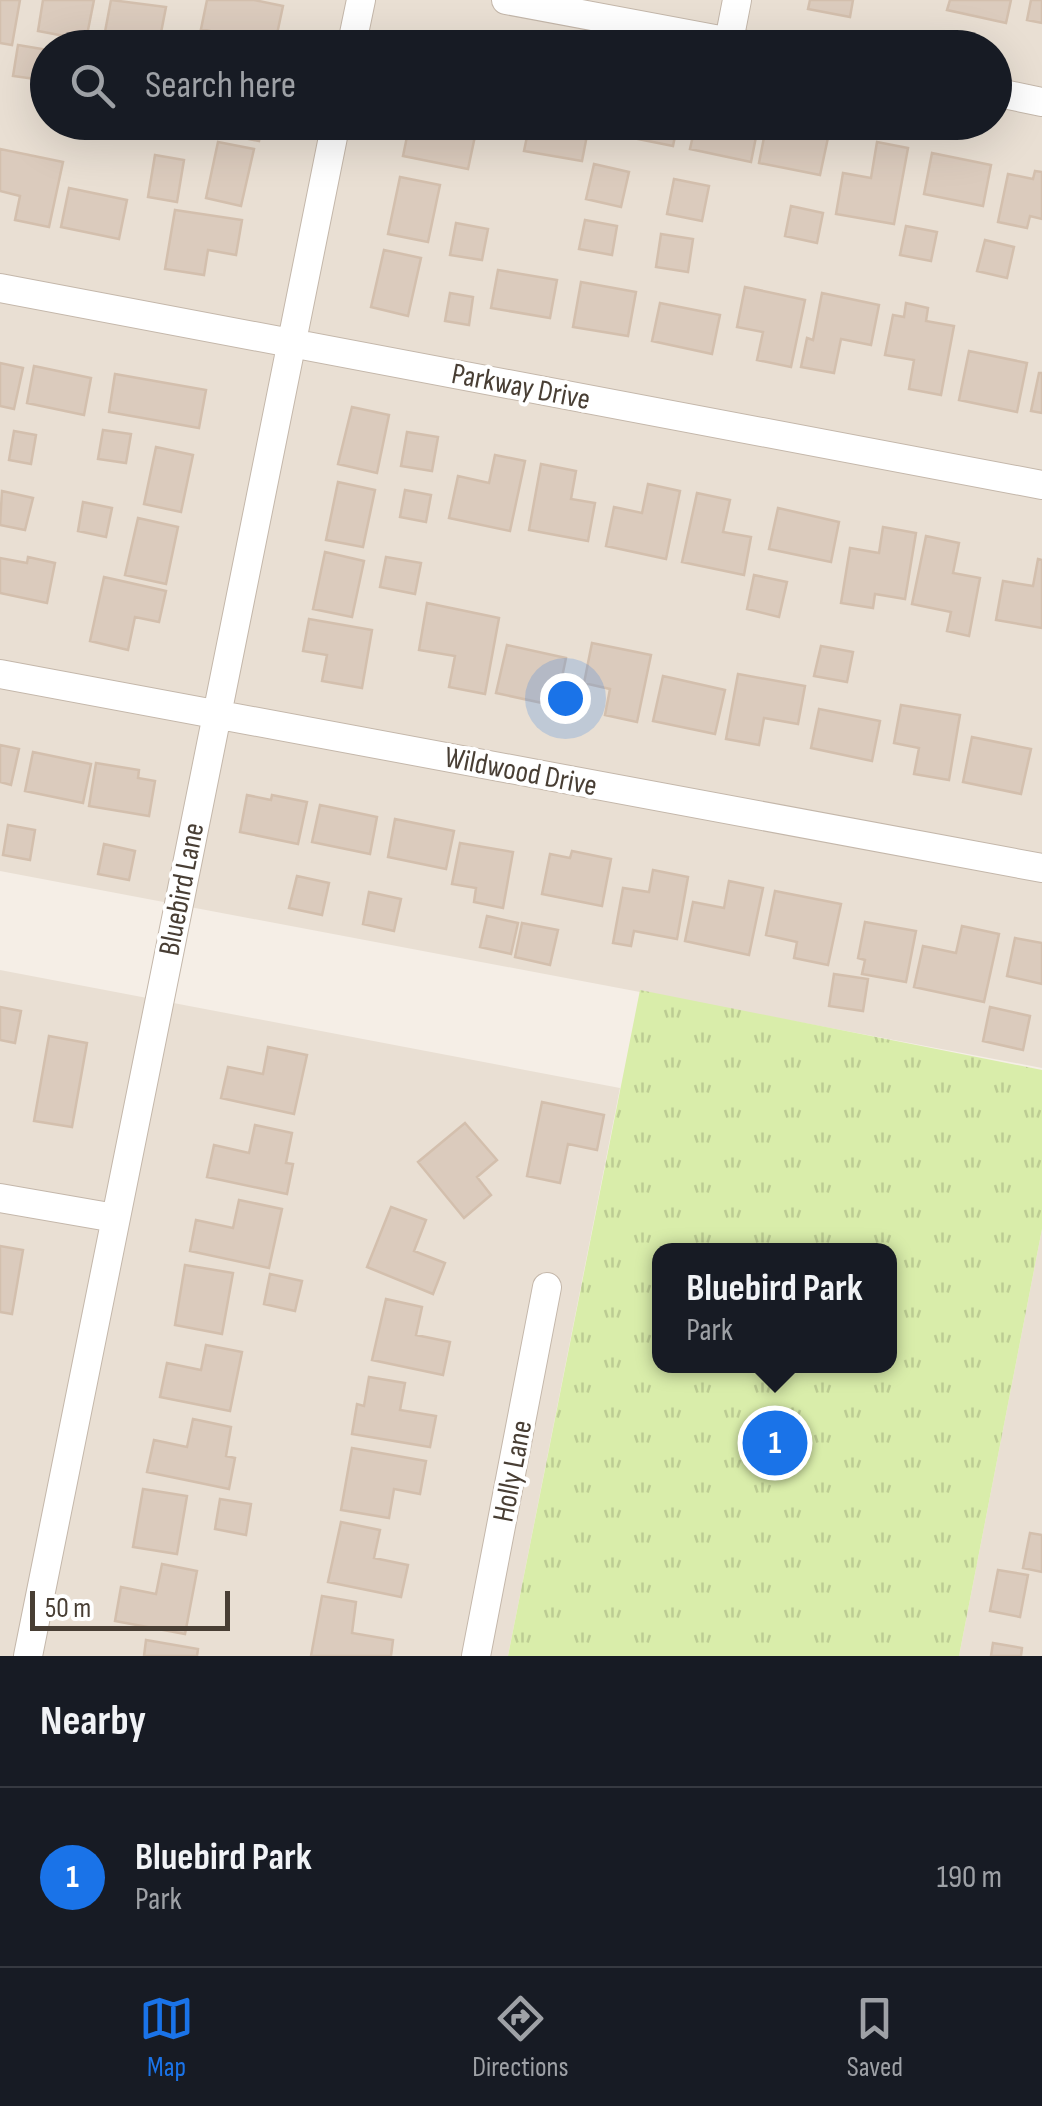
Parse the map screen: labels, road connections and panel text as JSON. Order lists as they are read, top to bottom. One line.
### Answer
{"streets":{"street":["Parkway Drive","Wildwood Drive","Bluebird Lane","Holly Lane"]},"crossings":[["Parkway Drive","Bluebird Lane"],["Wildwood Drive","Bluebird Lane"]],"scale_bar":"50 m","page":{"search":"Search here","popup":["Bluebird Park","Park"],"pins":"1","scale":"50 m","heading":"Nearby","list":[{"mark":"1","name":"Bluebird Park","note":"Park","value":"190 m"}],"nav":["Map","Directions","Saved"]}}
